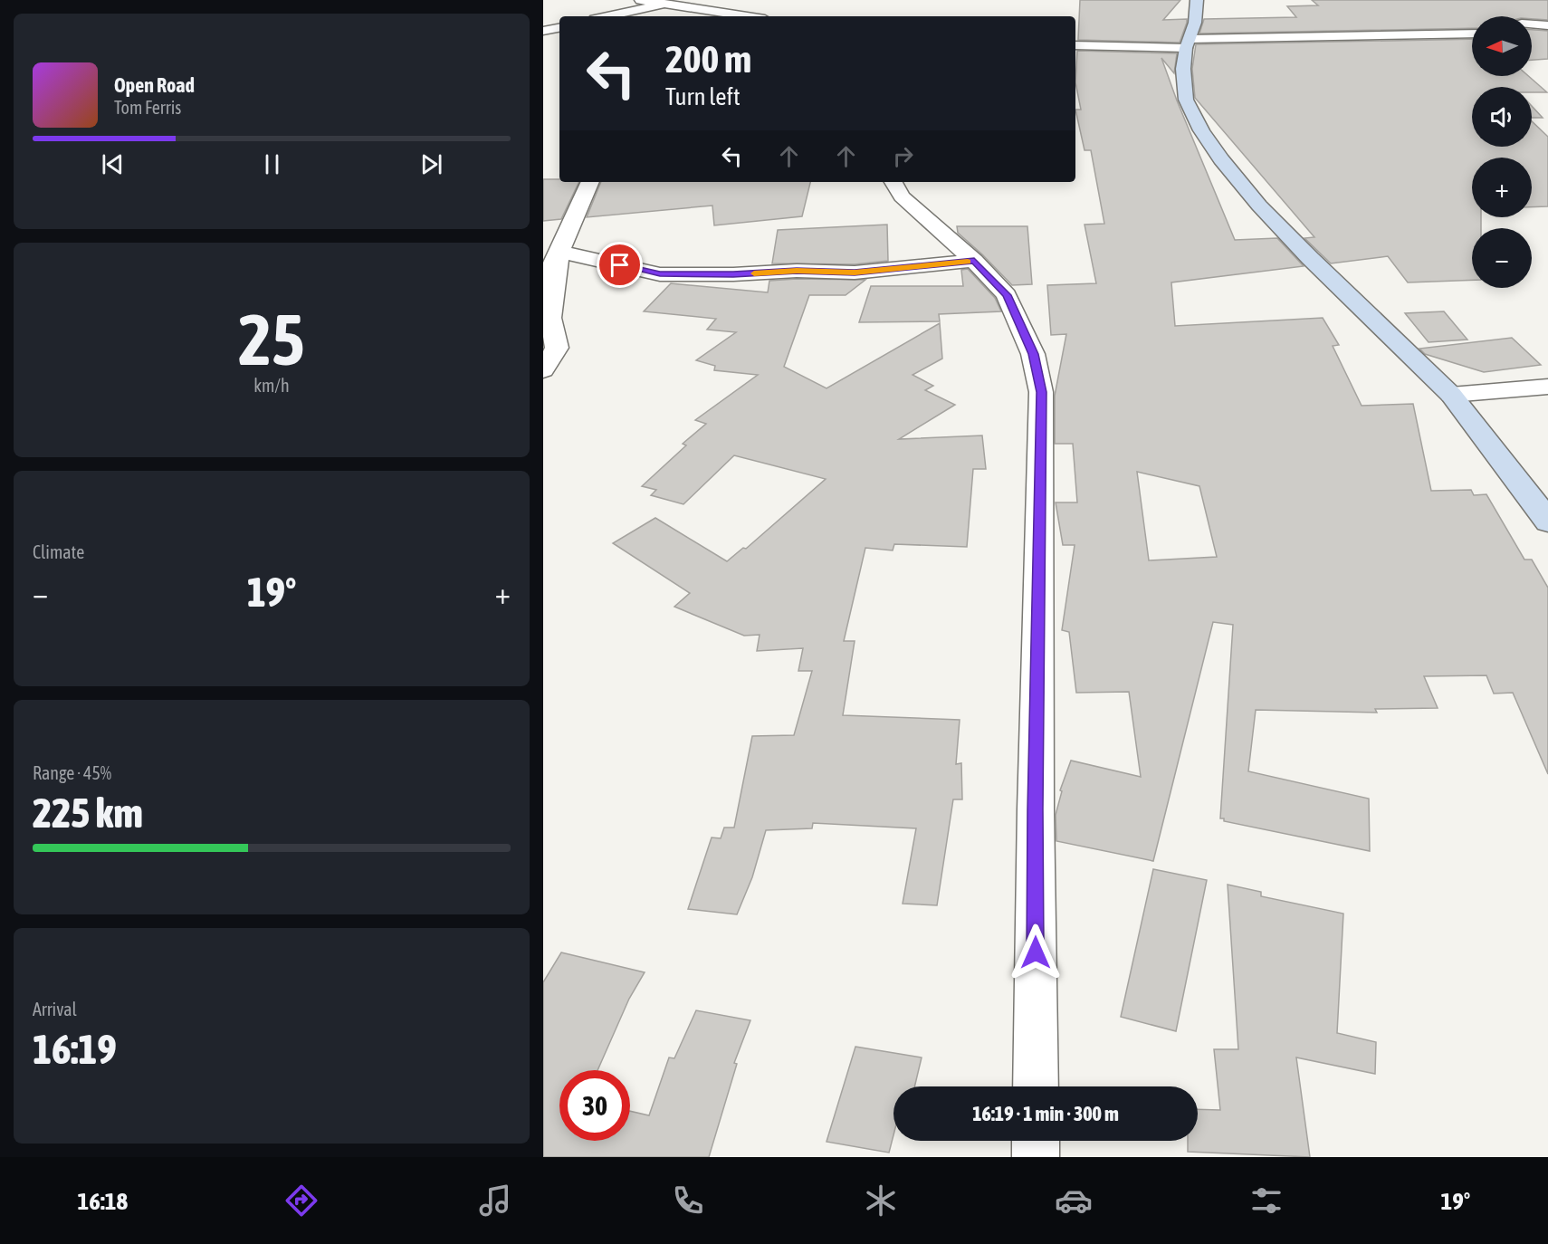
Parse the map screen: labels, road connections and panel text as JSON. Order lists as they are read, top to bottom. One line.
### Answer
{"north":"left","page":{"map_buttons":["+","−"],"turn":["200 m","Turn left"],"song":["Open Road","Tom Ferris"],"tile":[["25","km/h"],"Climate",["Range · 45%","225 km"],["Arrival","16:19"]],"heat":["−","19°","+"],"limit":"30","trip":"16:19 · 1 min · 300 m","tabs":["16:18","19°"]}}
